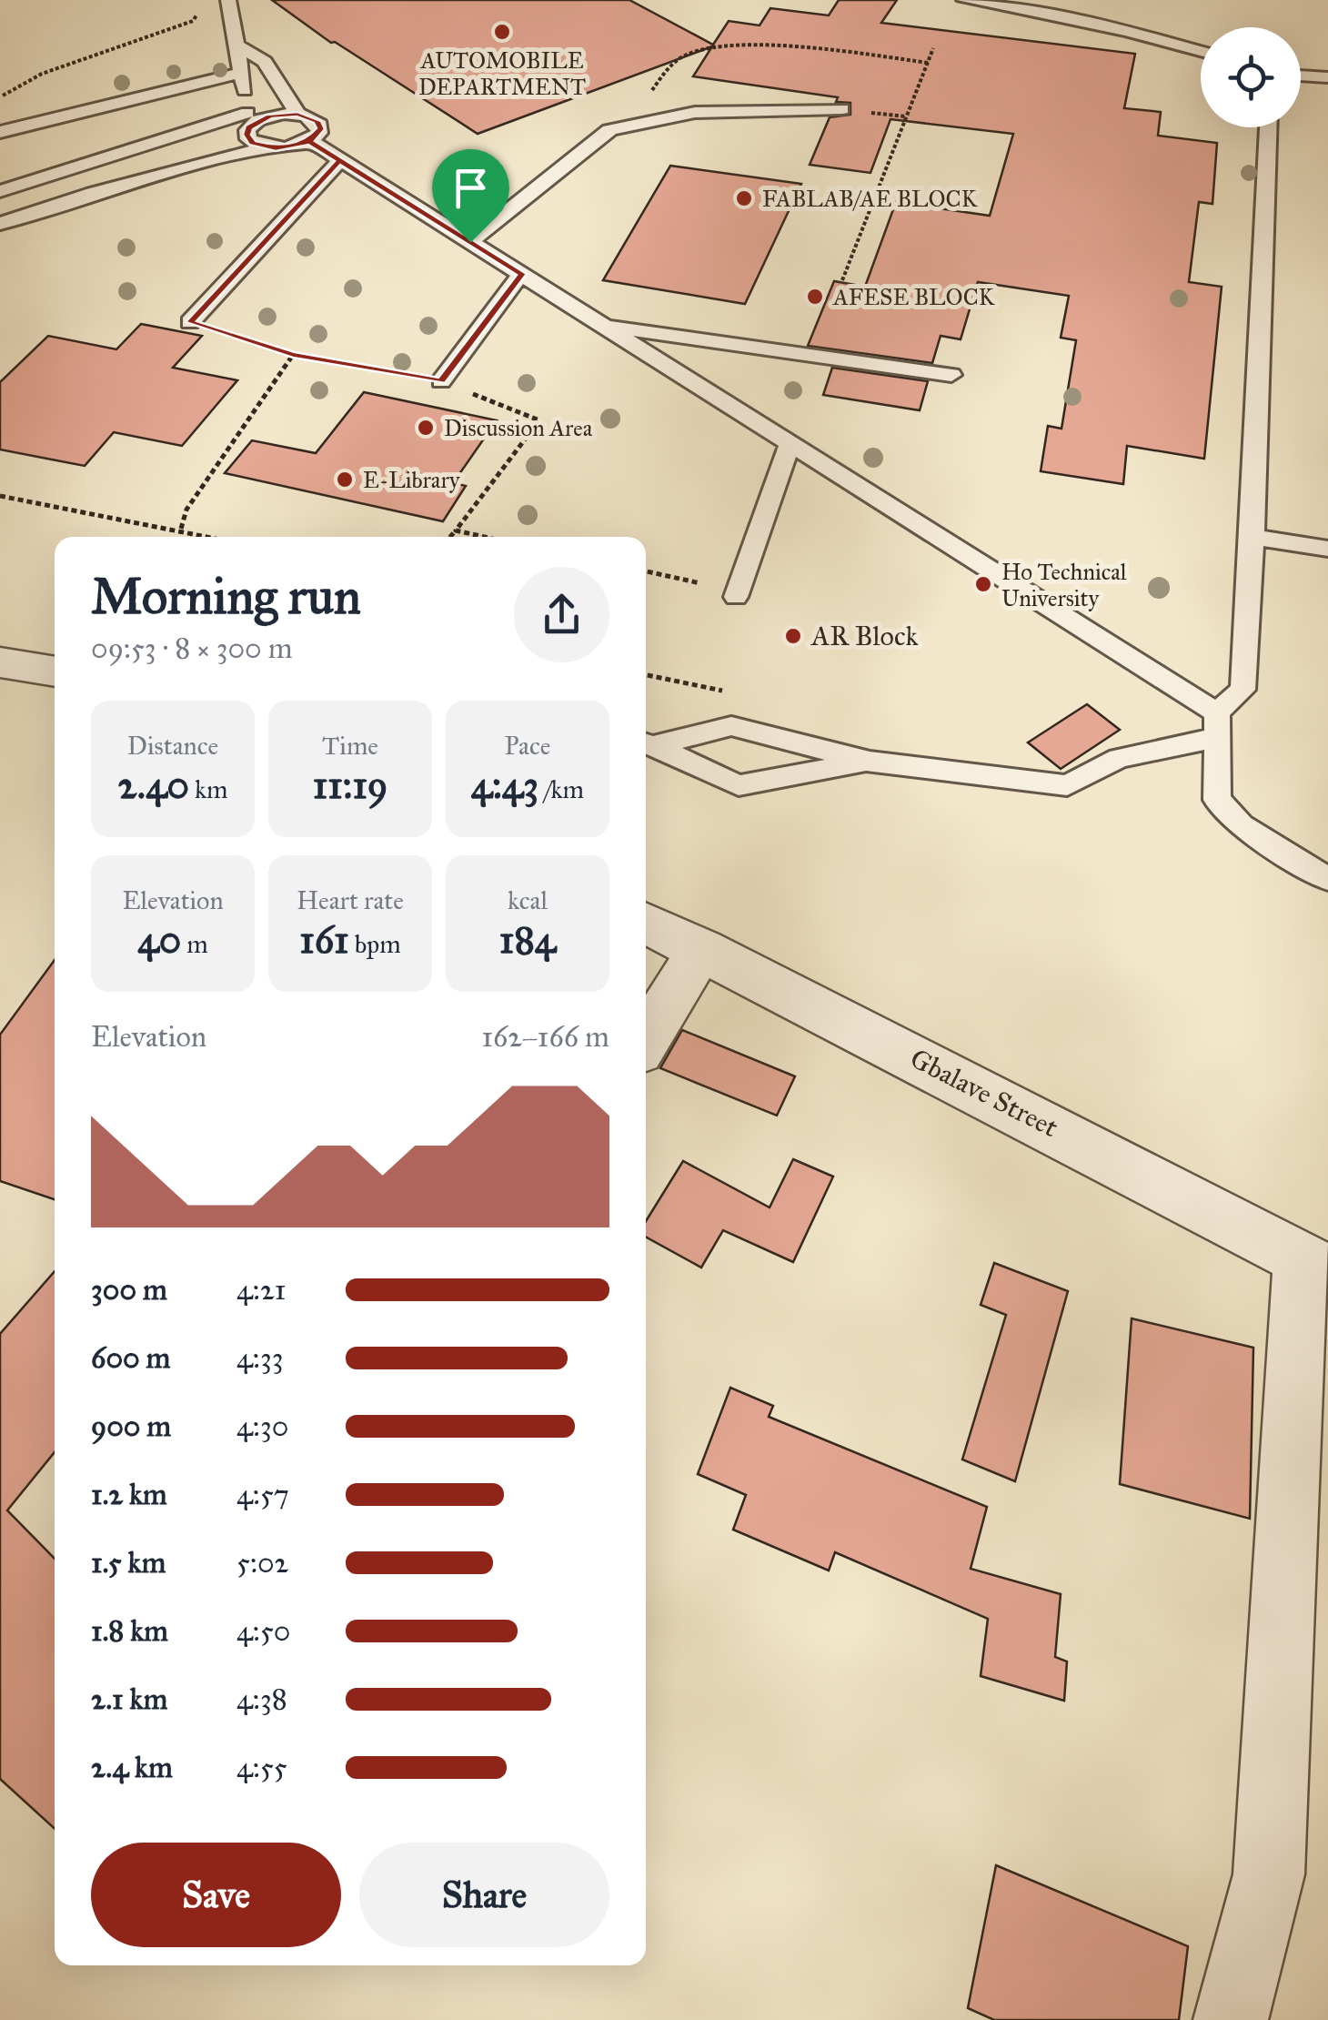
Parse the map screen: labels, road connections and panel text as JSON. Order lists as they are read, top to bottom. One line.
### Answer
{"streets":{"street":["Gbalave Street"]},"places":["AUTOMOBILE DEPARTMENT","FABLAB/AE BLOCK","AFESE BLOCK","Discussion Area","E-Library","Ho Technical University","AR Block"],"page":{"heading":["Morning run","09:53 · 8 × 300 m"],"stats":[["Distance","2.40 km"],["Time","11:19"],["Pace","4:43 /km"],["Elevation","40 m"],["Heart rate","161 bpm"],["kcal","184"]],"chart":["Elevation","162–166 m"],"list":[{"name":"300 m","note":"4:21"},{"name":"600 m","note":"4:33"},{"name":"900 m","note":"4:30"},{"name":"1.2 km","note":"4:57"},{"name":"1.5 km","note":"5:02"},{"name":"1.8 km","note":"4:50"},{"name":"2.1 km","note":"4:38"},{"name":"2.4 km","note":"4:55"}],"buttons":["Save","Share"]}}
